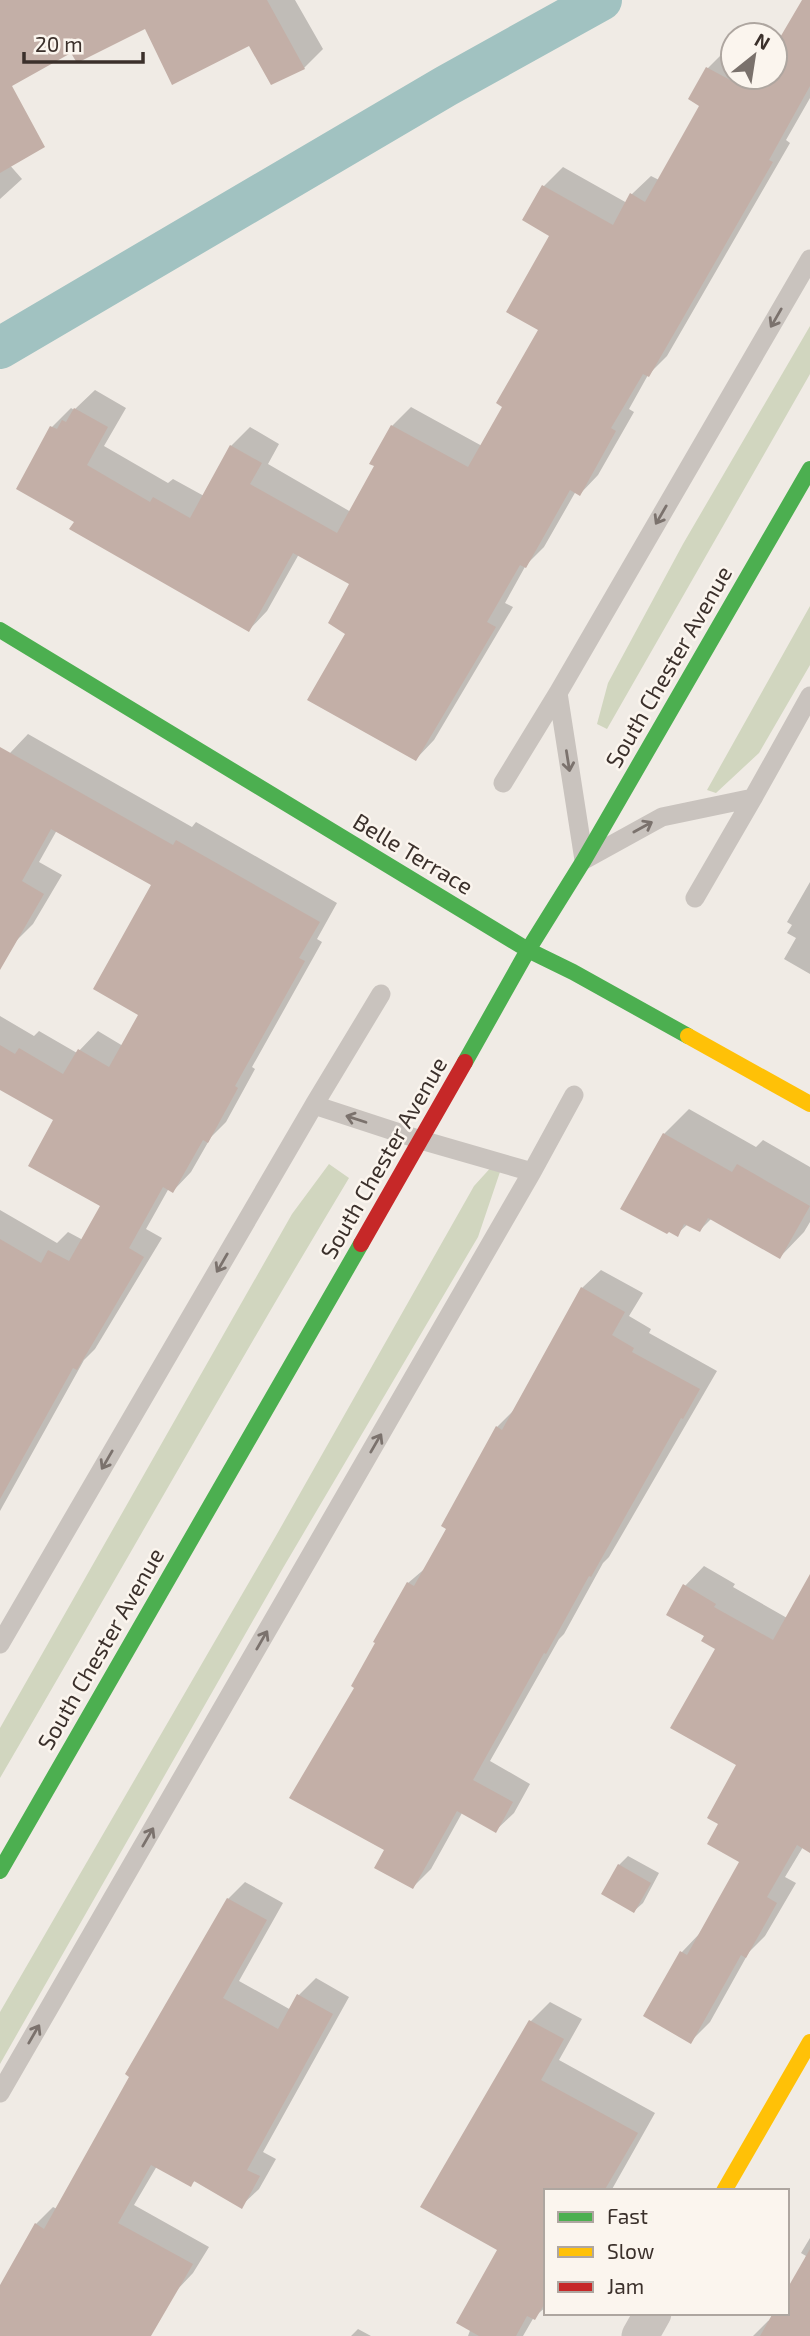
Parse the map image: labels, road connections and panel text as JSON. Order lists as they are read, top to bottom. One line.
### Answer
{"streets":{"main road":["South Chester Avenue","Belle Terrace"]},"crossings":[["South Chester Avenue","Belle Terrace"]],"legend":["Fast","Slow","Jam"],"scale_bar":"20 m","north":"top right"}
